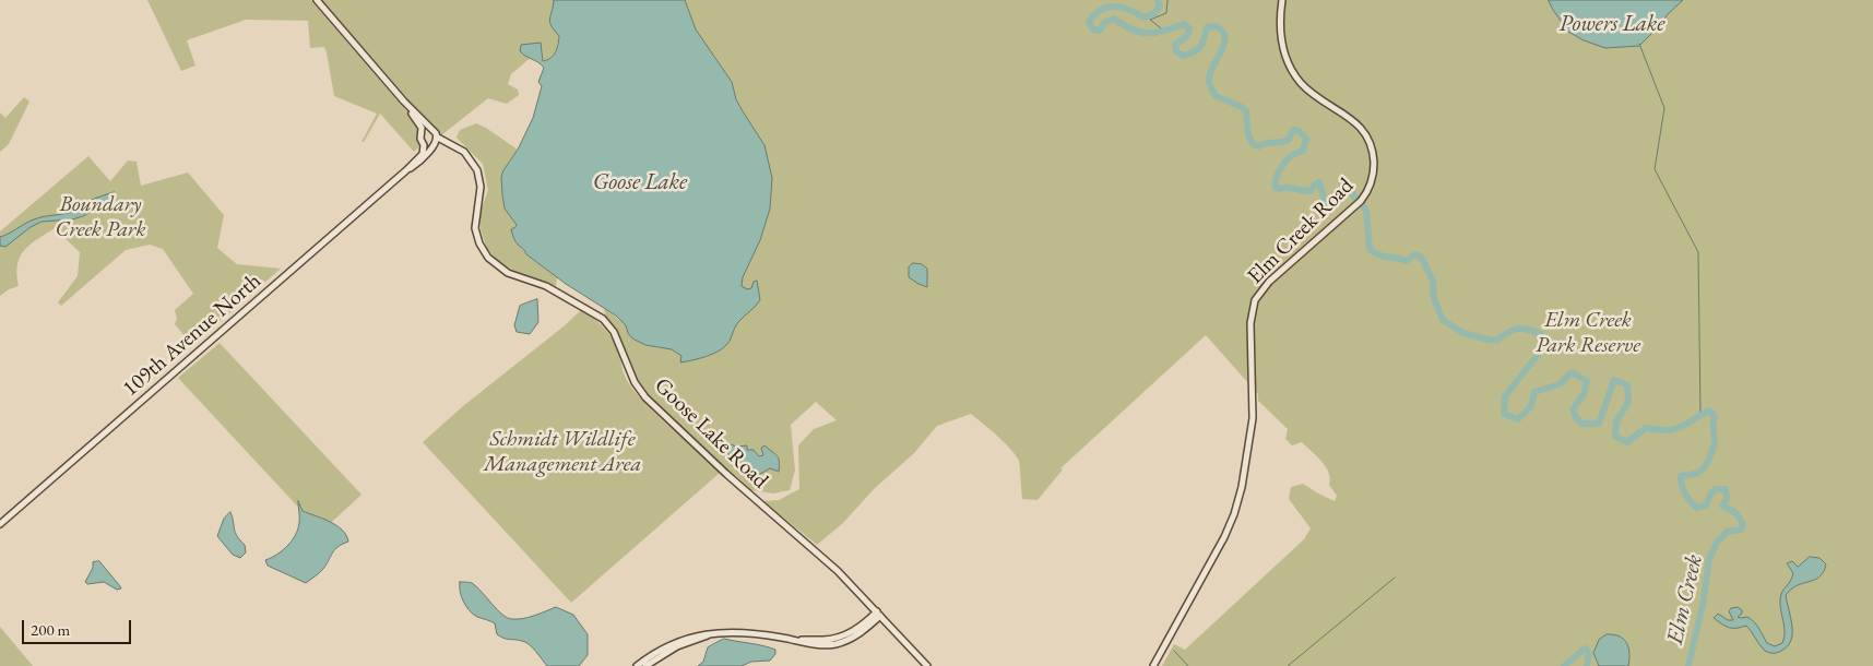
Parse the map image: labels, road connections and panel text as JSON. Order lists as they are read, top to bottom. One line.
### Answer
{"streets":{"street":["Elm Creek Road","109th Avenue North","Goose Lake Road"]},"crossings":[["109th Avenue North","Goose Lake Road"]],"water":["Powers Lake","Goose Lake","Elm Creek"],"parks":["Boundary Creek Park","Elm Creek Park Reserve","Schmidt Wildlife Management Area"],"scale_bar":"200 m"}
